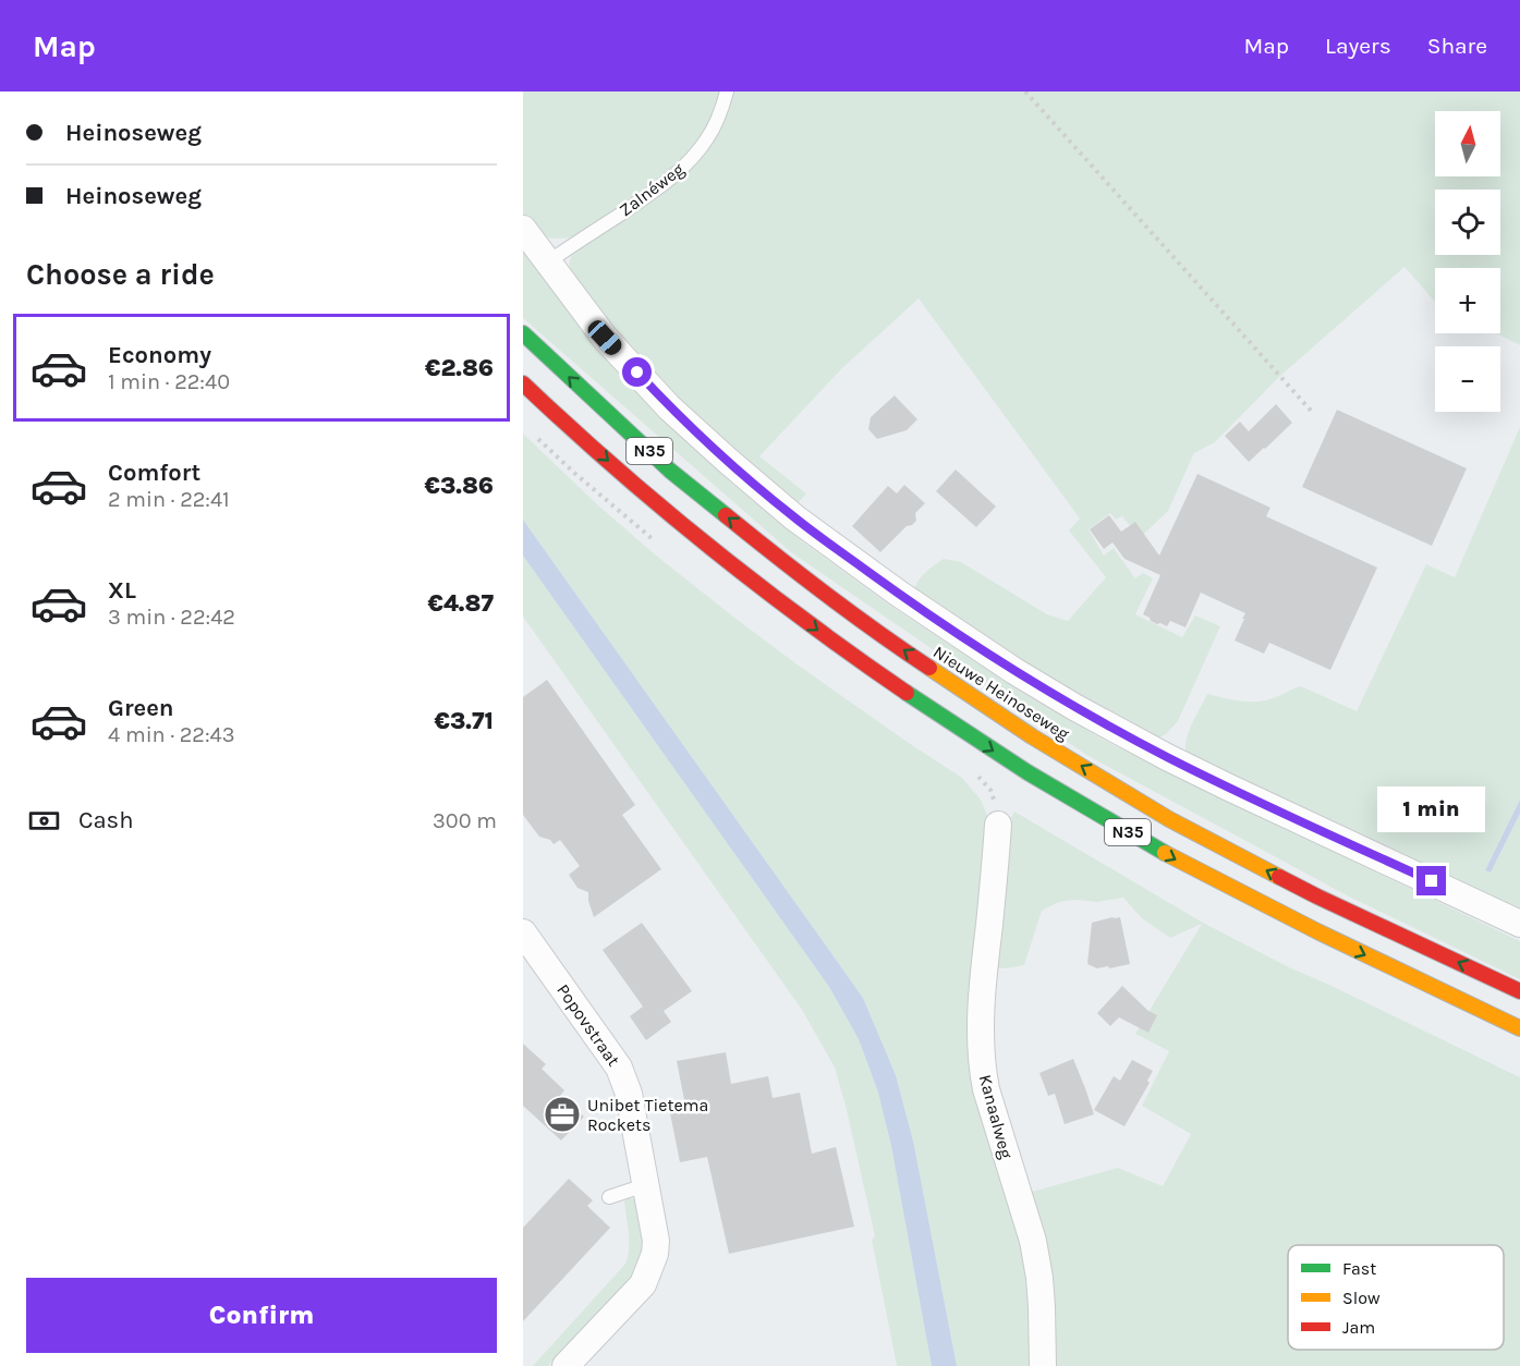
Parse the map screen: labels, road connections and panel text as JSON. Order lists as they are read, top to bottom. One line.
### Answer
{"streets":{"highway":["N35","Nieuwe Heinoseweg"],"street":["Popovstraat","Kanaalweg"],"lane":["Zalnéweg"]},"places":{"office":["Unibet Tietema Rockets"]},"legend":["Fast","Slow","Jam"],"north":"top","page":{"header":"Map","nav":["Map","Layers","Share"],"banner":["Heinoseweg","Heinoseweg"],"map_buttons":["+","−"],"heading":"Choose a ride","list":[{"name":"Economy","note":"1 min · 22:40","value":"€2.86"},{"name":"Comfort","note":"2 min · 22:41","value":"€3.86"},{"name":"XL","note":"3 min · 22:42","value":"€4.87"},{"name":"Green","note":"4 min · 22:43","value":"€3.71"}],"pay":["Cash","300 m"],"bubble":"1 min","buttons":"Confirm"}}
